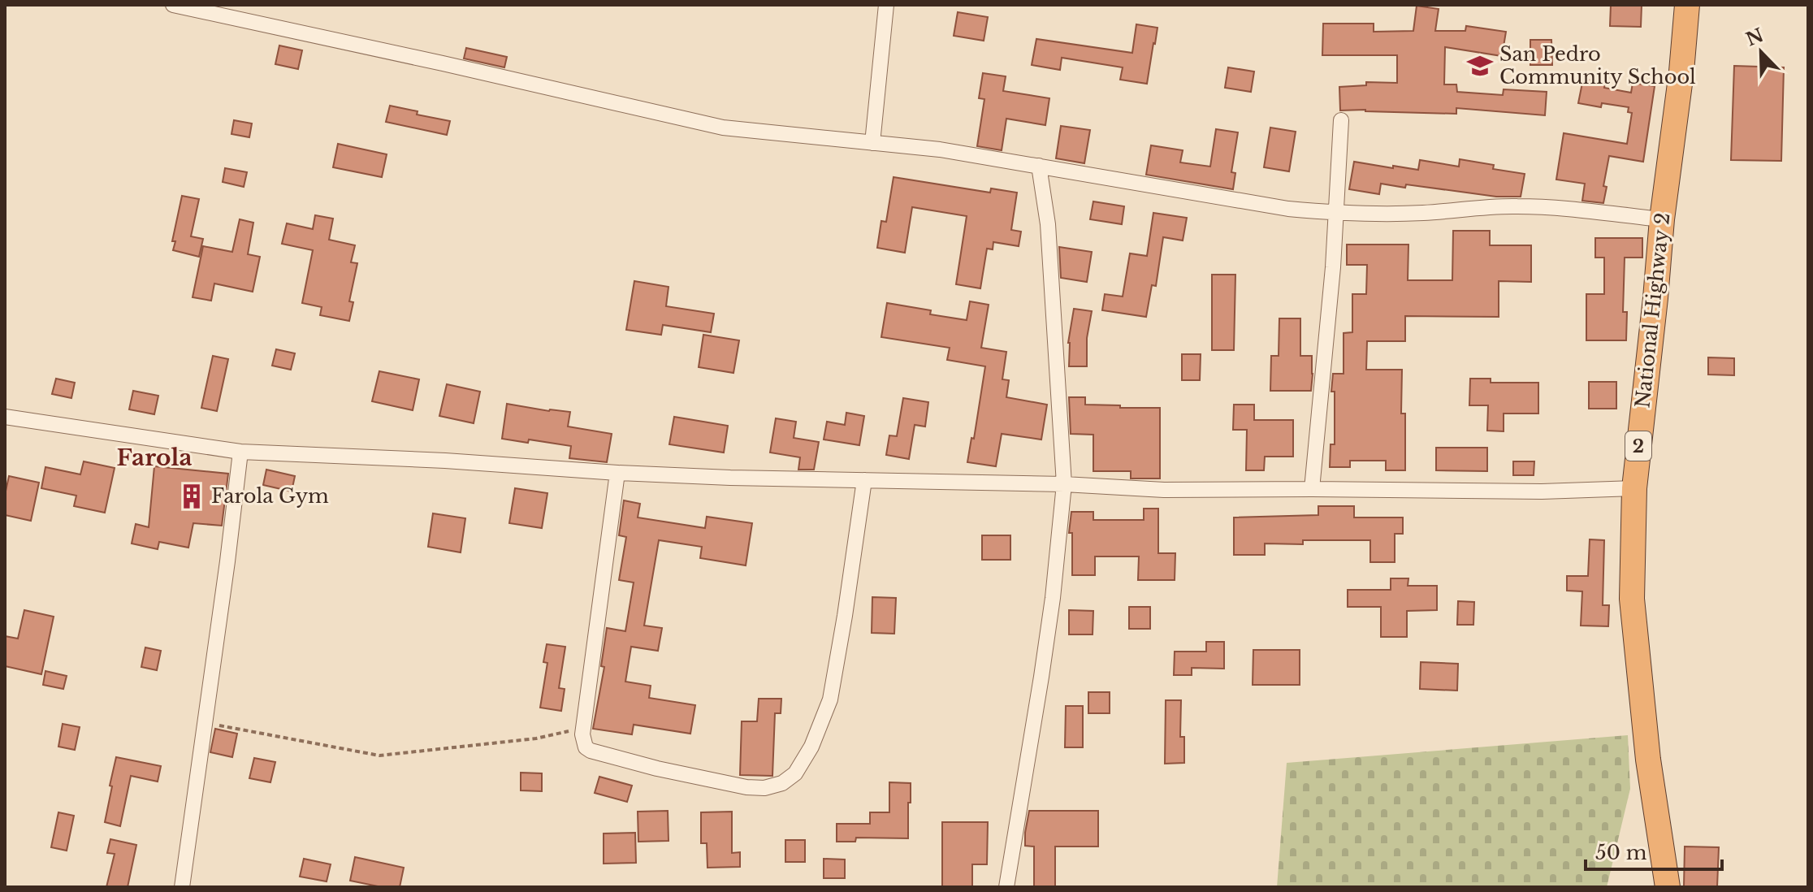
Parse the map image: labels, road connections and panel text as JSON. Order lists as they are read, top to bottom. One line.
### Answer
{"streets":{"highway":["National Highway 2","2"]},"districts":["Farola"],"places":{"school or university":["San Pedro Community School"],"building":["Farola Gym"]},"scale_bar":"50 m","north":"top left"}
